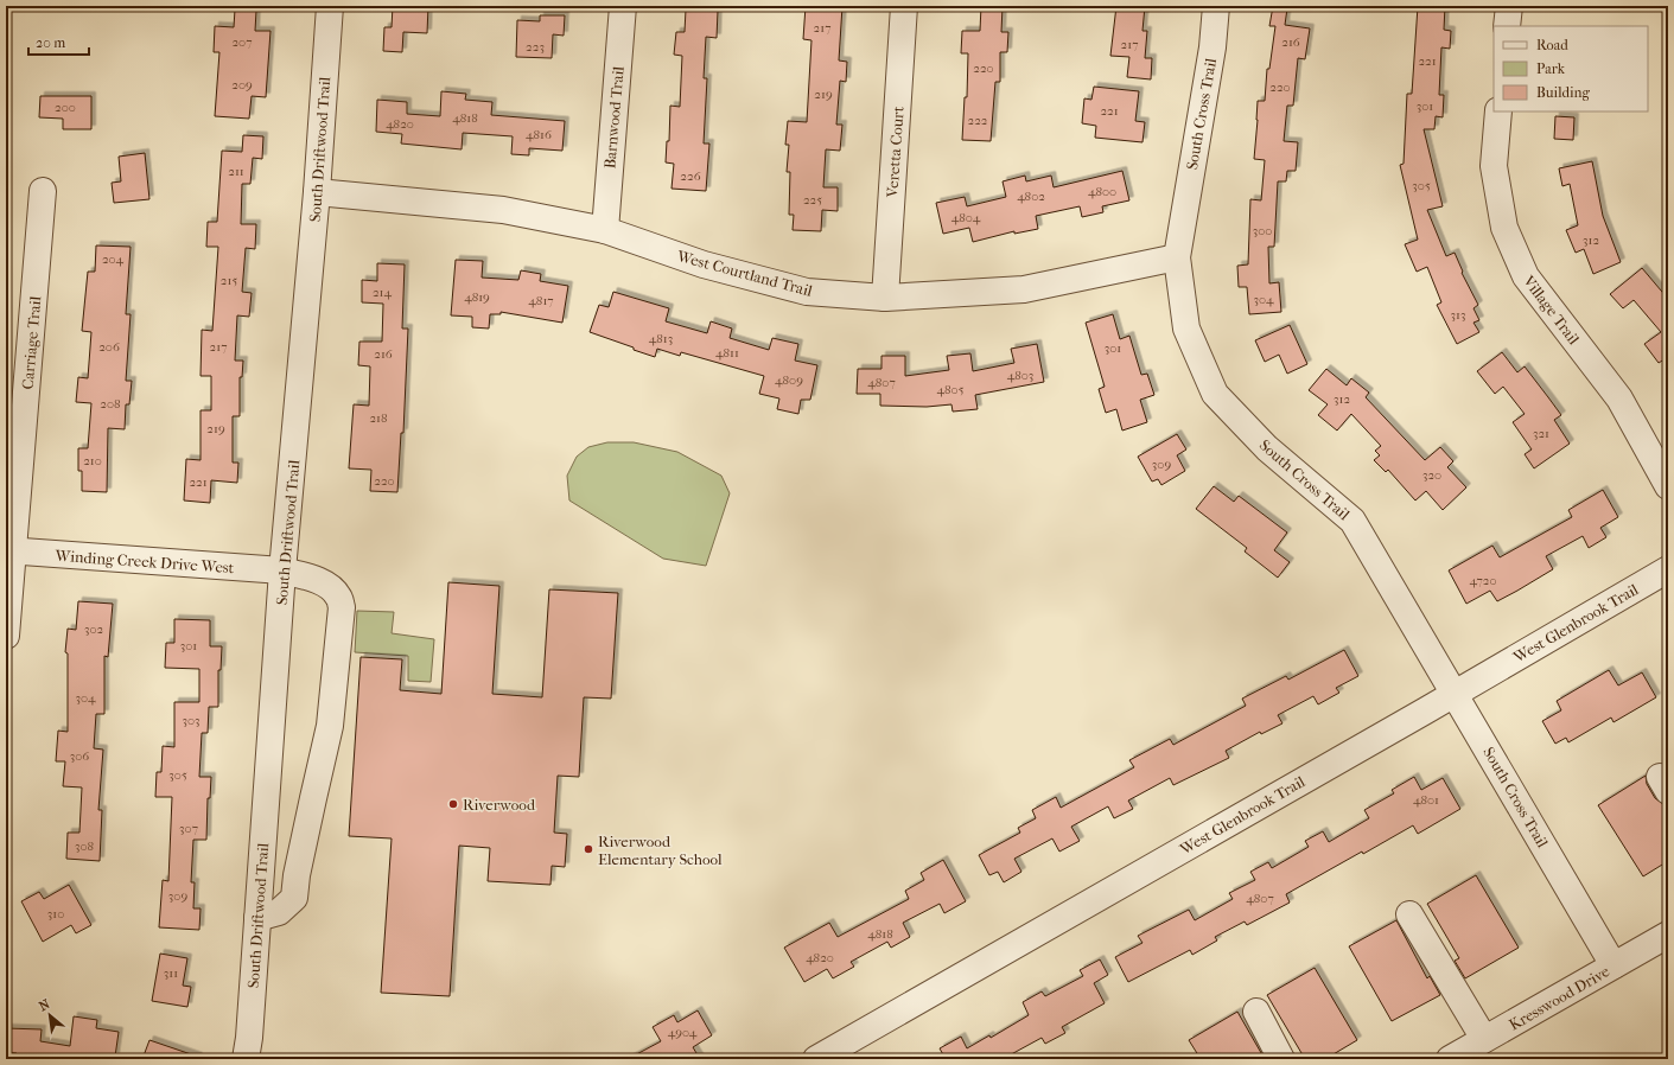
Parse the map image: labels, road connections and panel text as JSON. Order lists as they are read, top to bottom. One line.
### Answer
{"streets":{"street":["South Cross Trail","Barnwood Trail","South Driftwood Trail","Veretta Court","West Courtland Trail","Village Trail","Carriage Trail","Winding Creek Drive West","West Glenbrook Trail","Kresswood Drive"]},"crossings":[["South Cross Trail","West Courtland Trail"],["South Cross Trail","West Glenbrook Trail"],["South Cross Trail","Kresswood Drive"],["Barnwood Trail","West Courtland Trail"],["South Driftwood Trail","West Courtland Trail"],["South Driftwood Trail","Winding Creek Drive West"],["Veretta Court","West Courtland Trail"],["Carriage Trail","Winding Creek Drive West"]],"places":["Riverwood","Riverwood Elementary School"],"house_numbers":["217","207","216","217","223","221","220","209","220","219","301","200","221","4818","222","4820","4816","211","226","305","4800","4802","225","4804","300","312","204","215","214","4819","304","4817","313","4813","206","217","301","4811","216","4803","4809","4807","4805","312","208","218","219","321","210","309","320","220","221","4720","302","301","304","303","306","305","4801","307","308","309","4807","310","4818","4820","311","4904"],"legend":["Road","Park","Building"],"scale_bar":"20 m","north":"top left"}
